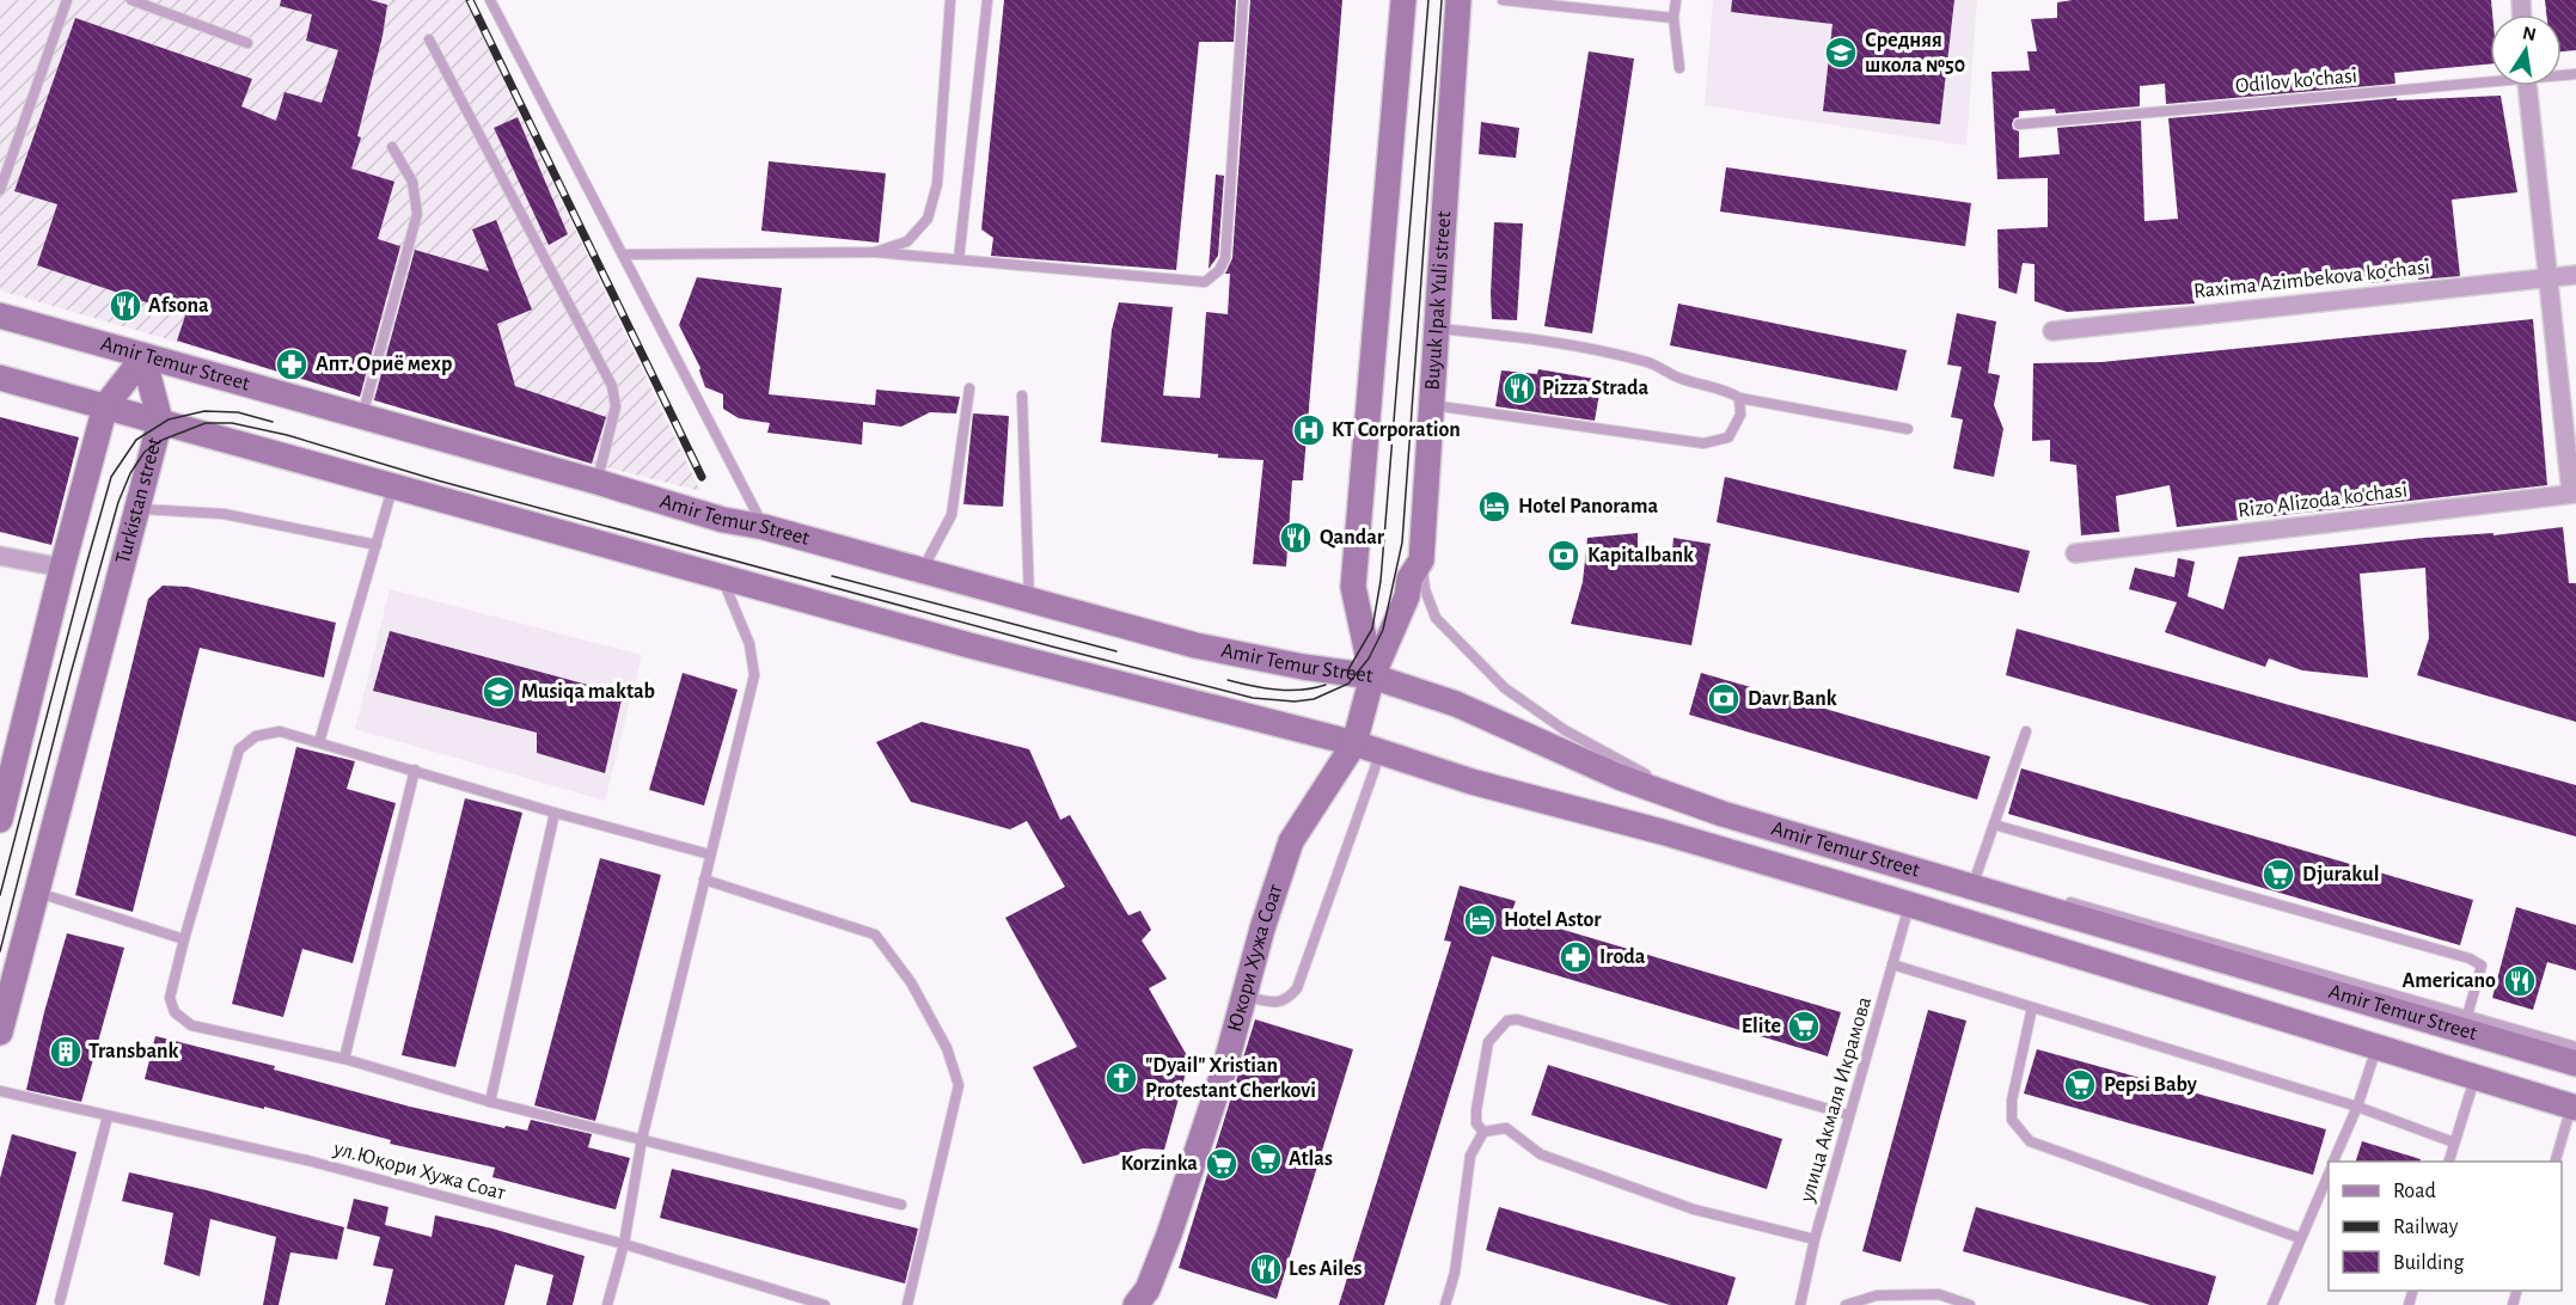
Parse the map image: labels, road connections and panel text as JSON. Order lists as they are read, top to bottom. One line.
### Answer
{"streets":{"main road":["Buyuk Ipak Yuli street","Amir Temur Street","Turkistan street","Юкори Хужа Соат"],"street":["Raxima Azimbekova ko'chasi","Rizo Alizoda ko'chasi"],"lane":["Odilov ko'chasi","улица Акмаля Икрамова","ул.Юқори Хужа Соат"]},"crossings":[["Buyuk Ipak Yuli street","Amir Temur Street"],["Buyuk Ipak Yuli street","Юкори Хужа Соат"],["Amir Temur Street","Turkistan street"],["Amir Temur Street","Юкори Хужа Соат"],["Amir Temur Street","улица Акмаля Икрамова"]],"places":{"school or university":["Средняя школа №50","Musiqa maktab"],"restaurant":["Afsona","Pizza Strada","Qandar","Americano","Les Ailes"],"pharmacy":["Апт. Ориё мехр","Iroda"],"hospital":["KT Corporation"],"hotel":["Hotel Panorama","Hotel Astor"],"bank":["Kapitalbank","Davr Bank"],"supermarket":["Djurakul","Elite","Pepsi Baby","Atlas","Korzinka"],"building":["Transbank"],"church":["\"Dyail\" Xristian Protestant Cherkovi"]},"legend":["Road","Railway","Building"],"north":"top"}
